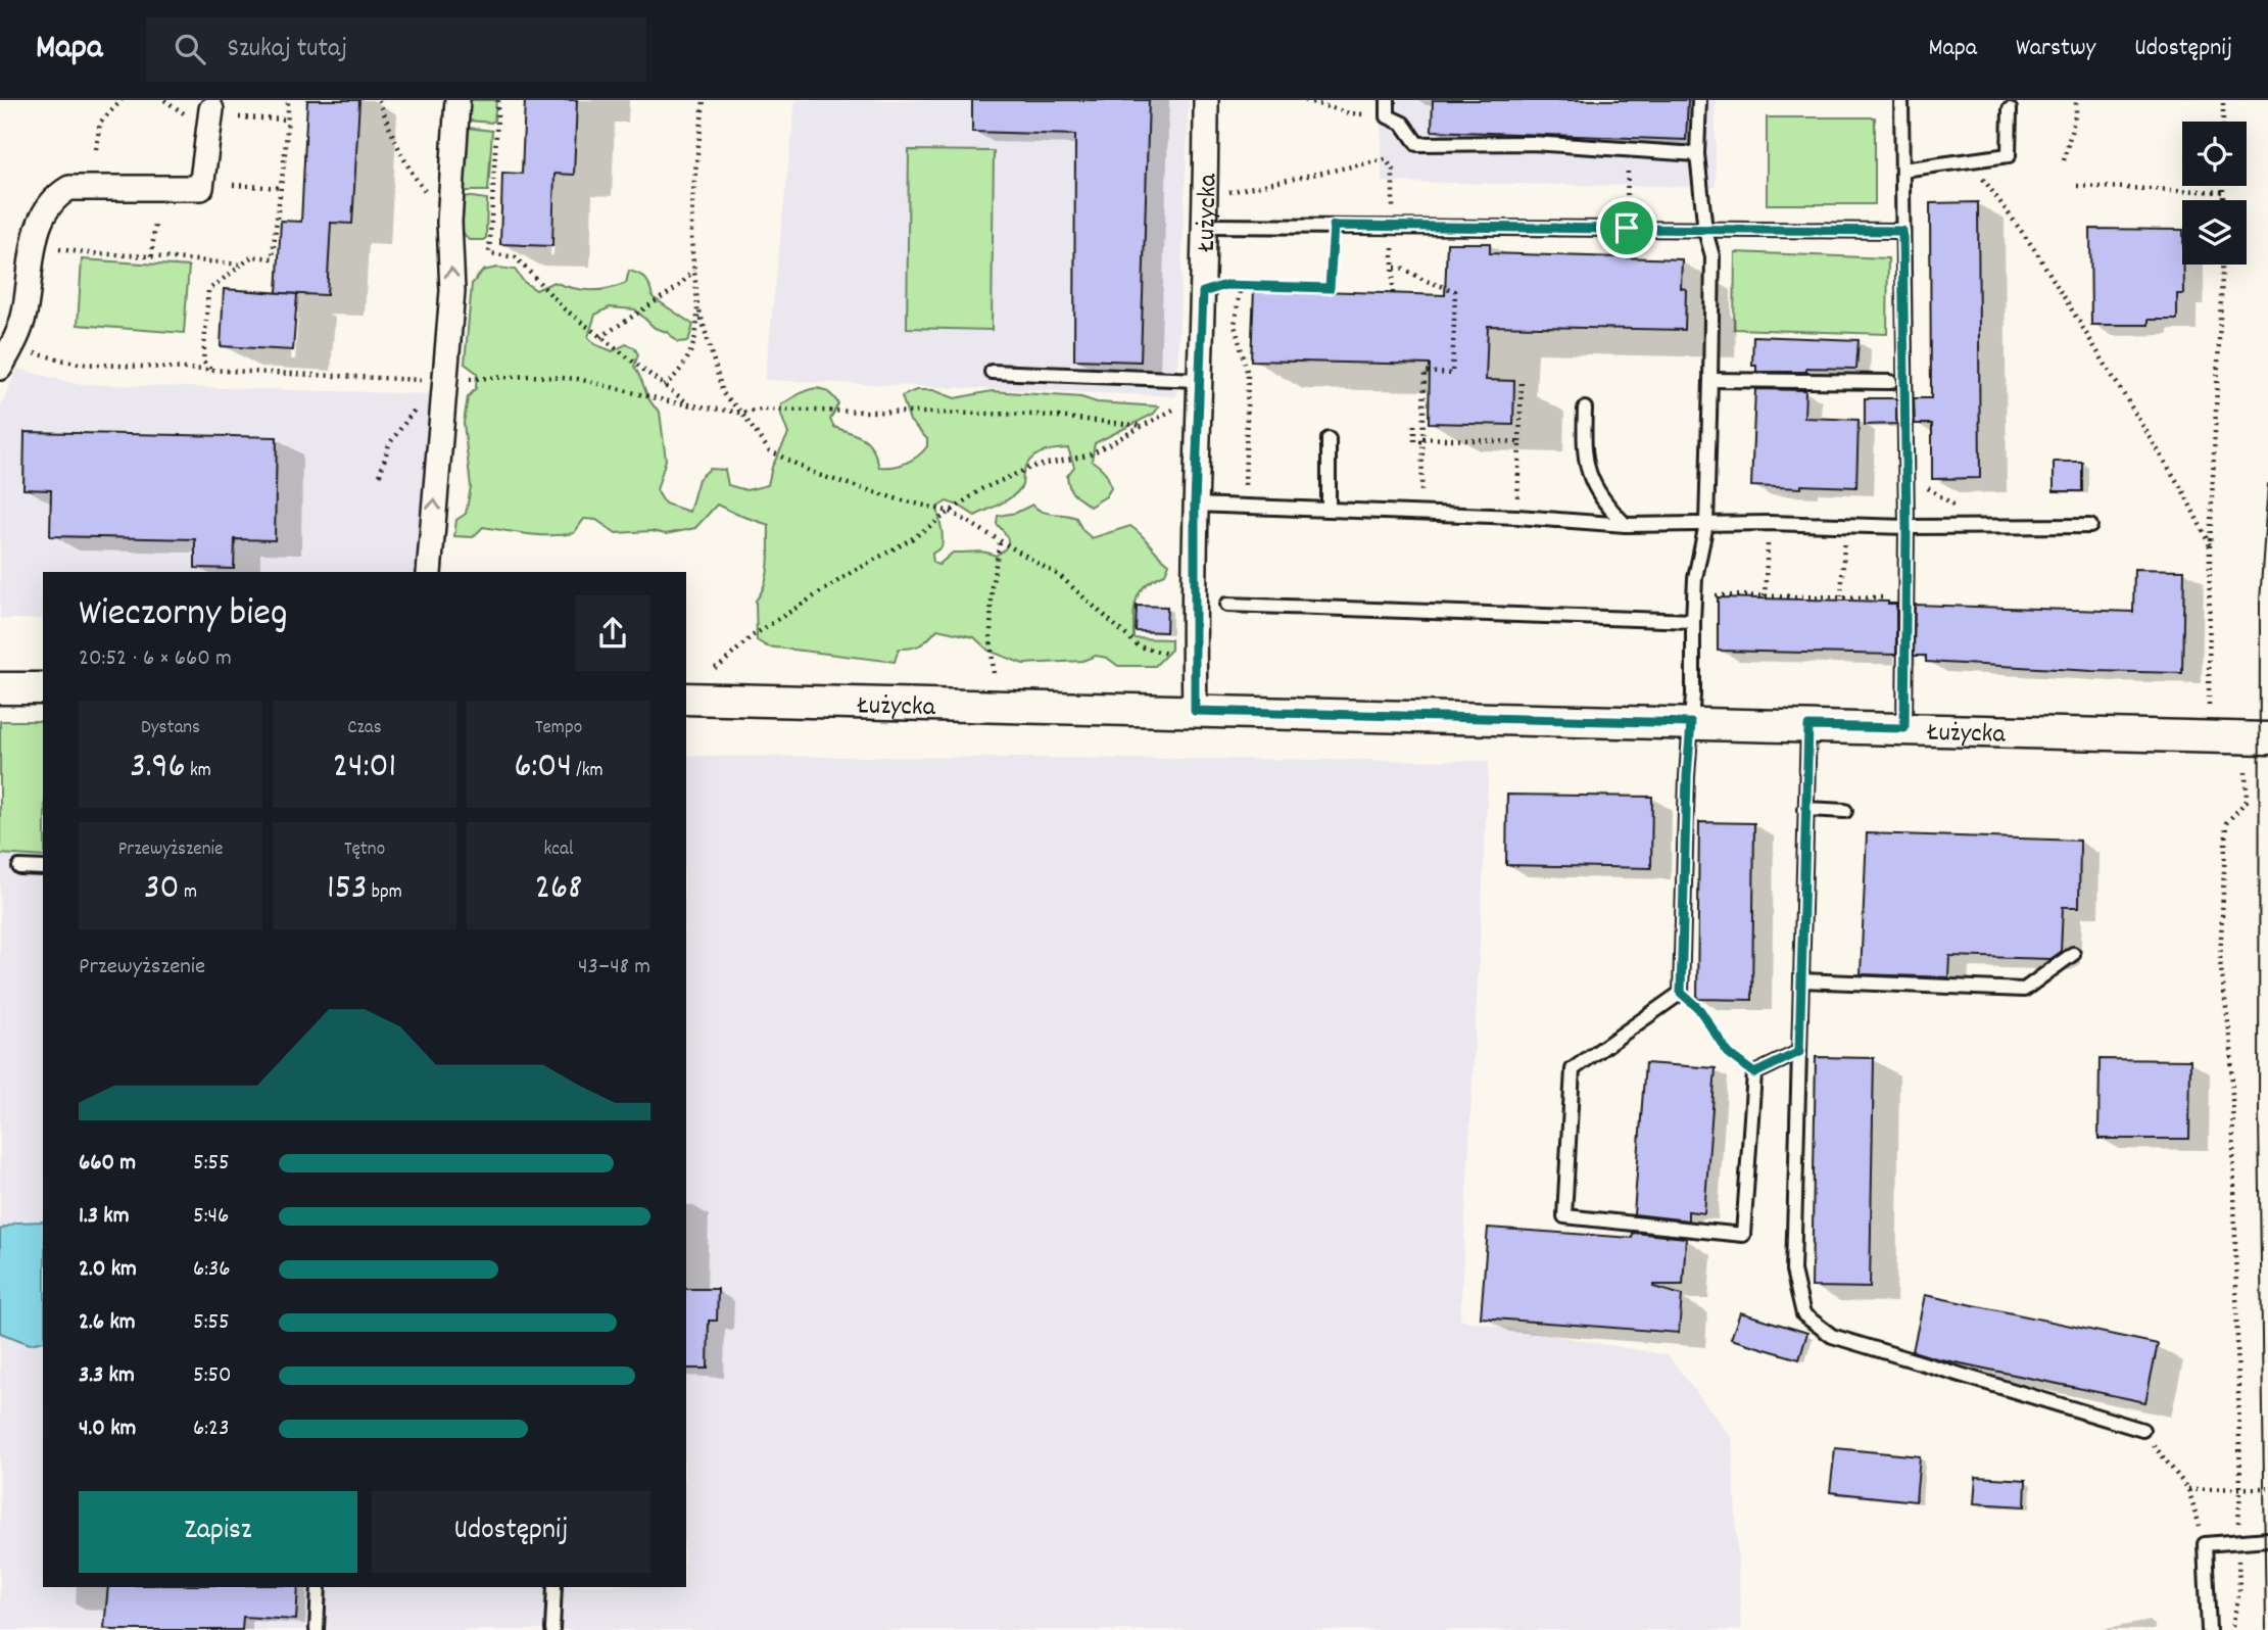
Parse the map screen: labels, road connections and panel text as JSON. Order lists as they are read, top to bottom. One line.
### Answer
{"streets":{"street":["Łużycka"]},"page":{"header":"Mapa","search":"Szukaj tutaj","nav":["Mapa","Warstwy","Udostępnij"],"heading":["Wieczorny bieg","20:52 · 6 × 660 m"],"stats":[["Dystans","3.96 km"],["Czas","24:01"],["Tempo","6:04 /km"],["Przewyższenie","30 m"],["Tętno","153 bpm"],["kcal","268"]],"chart":["Przewyższenie","43–48 m"],"list":[{"name":"660 m","note":"5:55"},{"name":"1.3 km","note":"5:46"},{"name":"2.0 km","note":"6:36"},{"name":"2.6 km","note":"5:55"},{"name":"3.3 km","note":"5:50"},{"name":"4.0 km","note":"6:23"}],"buttons":["Zapisz","Udostępnij"]}}
